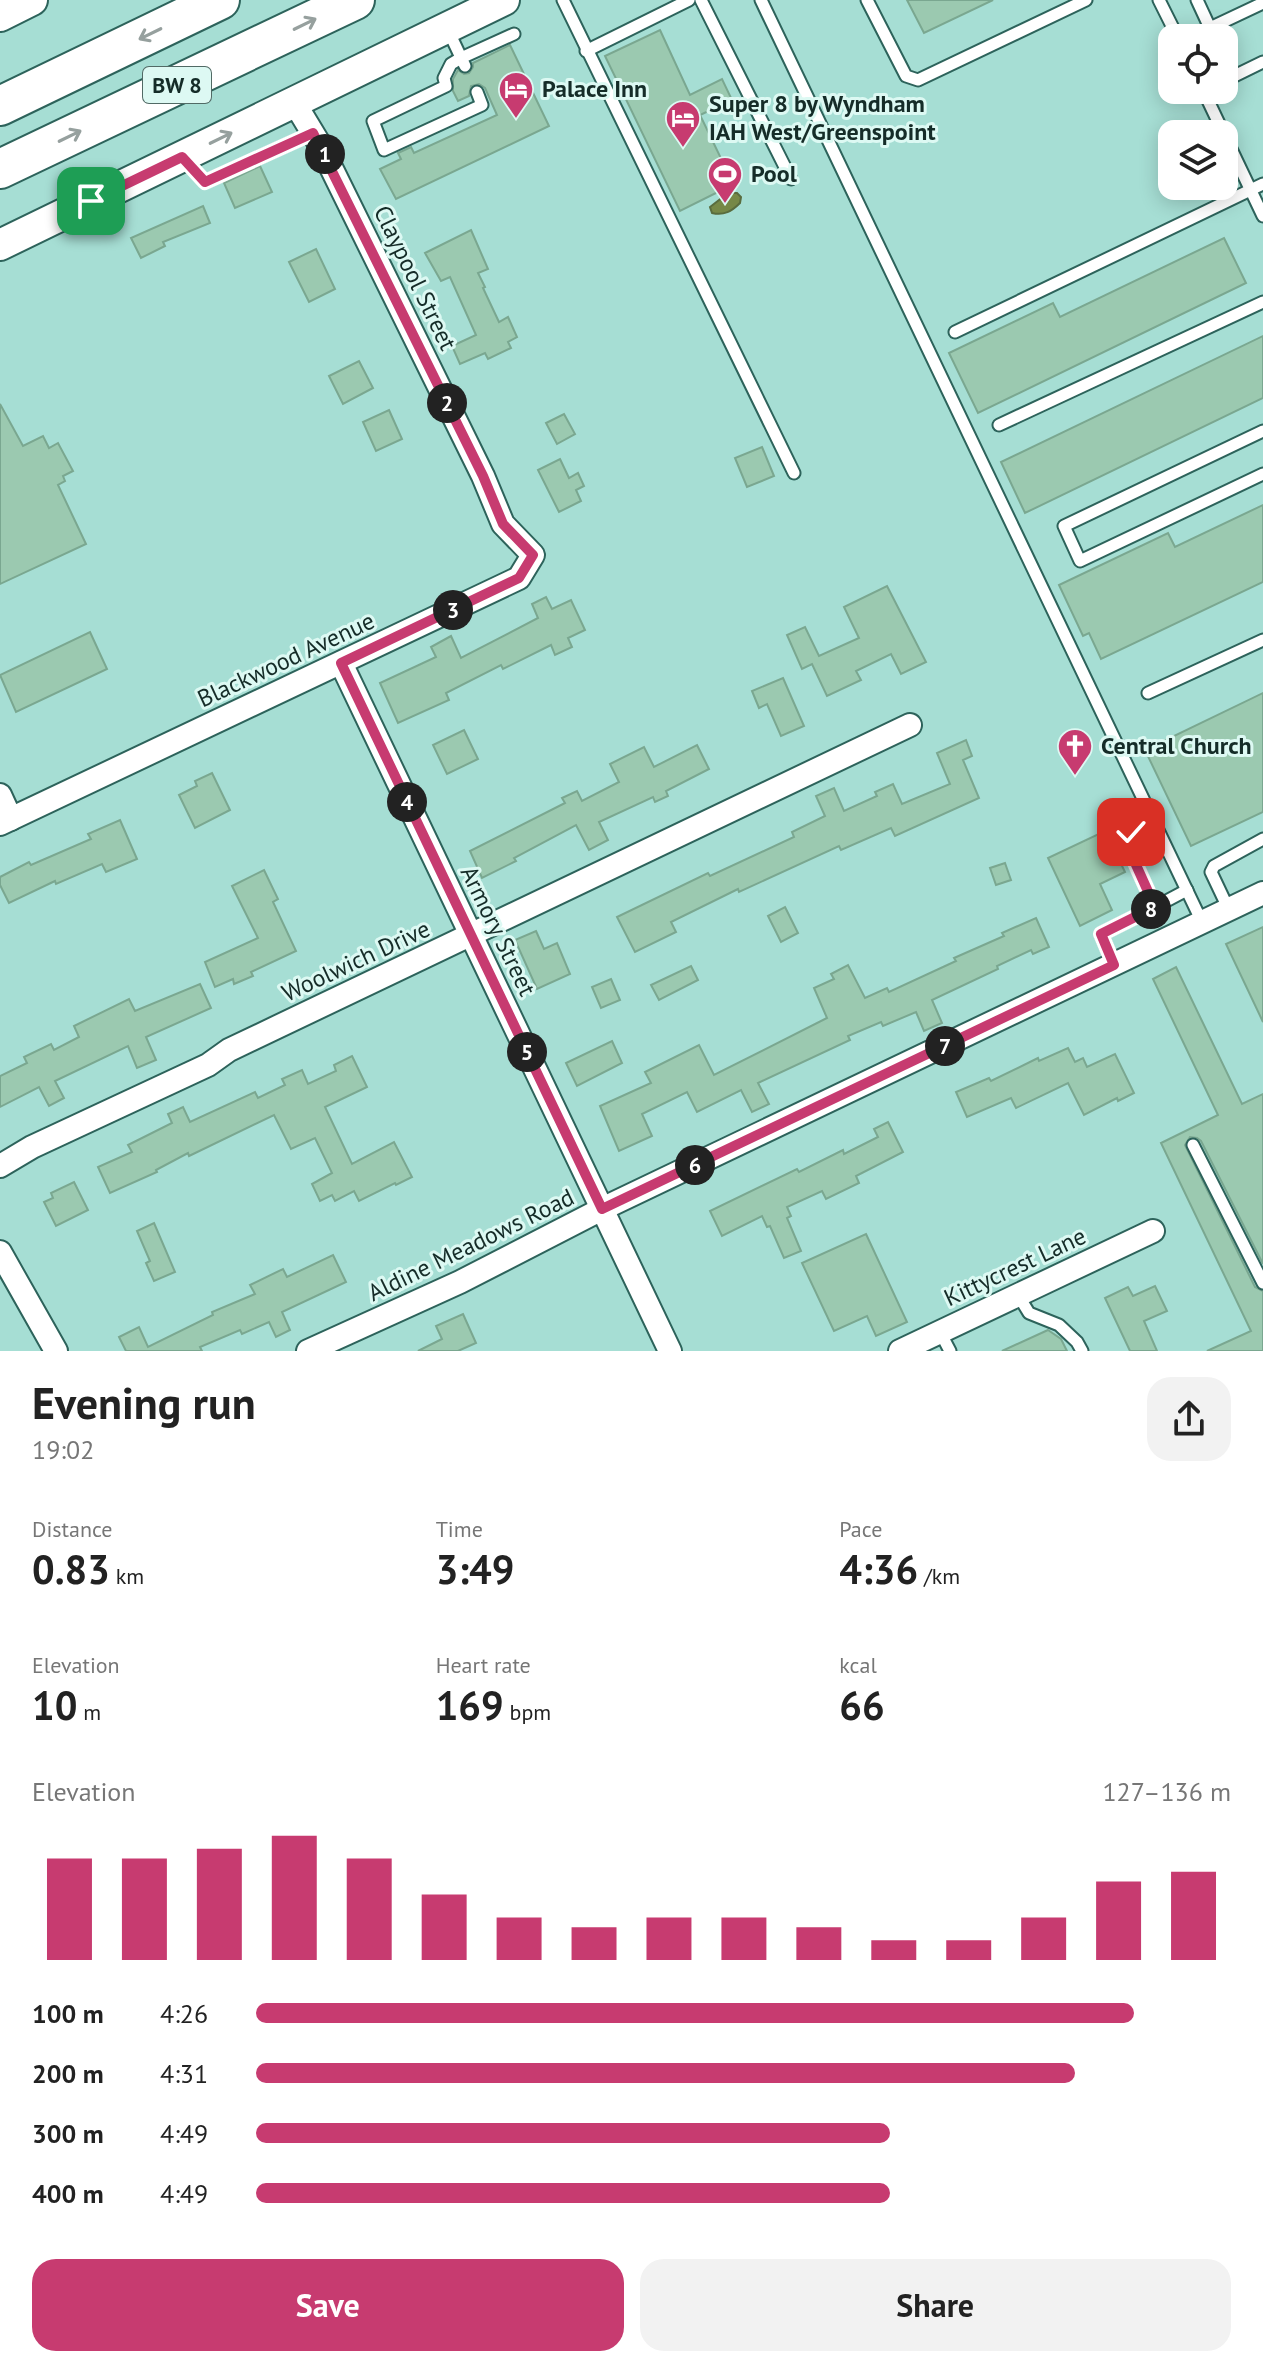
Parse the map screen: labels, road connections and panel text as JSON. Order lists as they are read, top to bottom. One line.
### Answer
{"streets":{"highway":["BW 8"],"street":["Claypool Street","Blackwood Avenue","Armory Street","Woolwich Drive","Aldine Meadows Road","Kittycrest Lane"]},"crossings":[["Claypool Street","Blackwood Avenue"],["Blackwood Avenue","Armory Street"],["Armory Street","Woolwich Drive"],["Armory Street","Aldine Meadows Road"]],"places":{"hotel":["Palace Inn","Super 8 by Wyndham IAH West/Greenspoint"],"sports":["Pool"],"church":["Central Church"]},"page":{"pins":["1","2","3","4","8","7","5","6"],"heading":["Evening run","19:02"],"stats":[["Distance","0.83 km"],["Time","3:49"],["Pace","4:36 /km"],["Elevation","10 m"],["Heart rate","169 bpm"],["kcal","66"]],"chart":["Elevation","127–136 m"],"list":[{"name":"100 m","note":"4:26"},{"name":"200 m","note":"4:31"},{"name":"300 m","note":"4:49"},{"name":"400 m","note":"4:49"}],"buttons":["Save","Share"]}}
